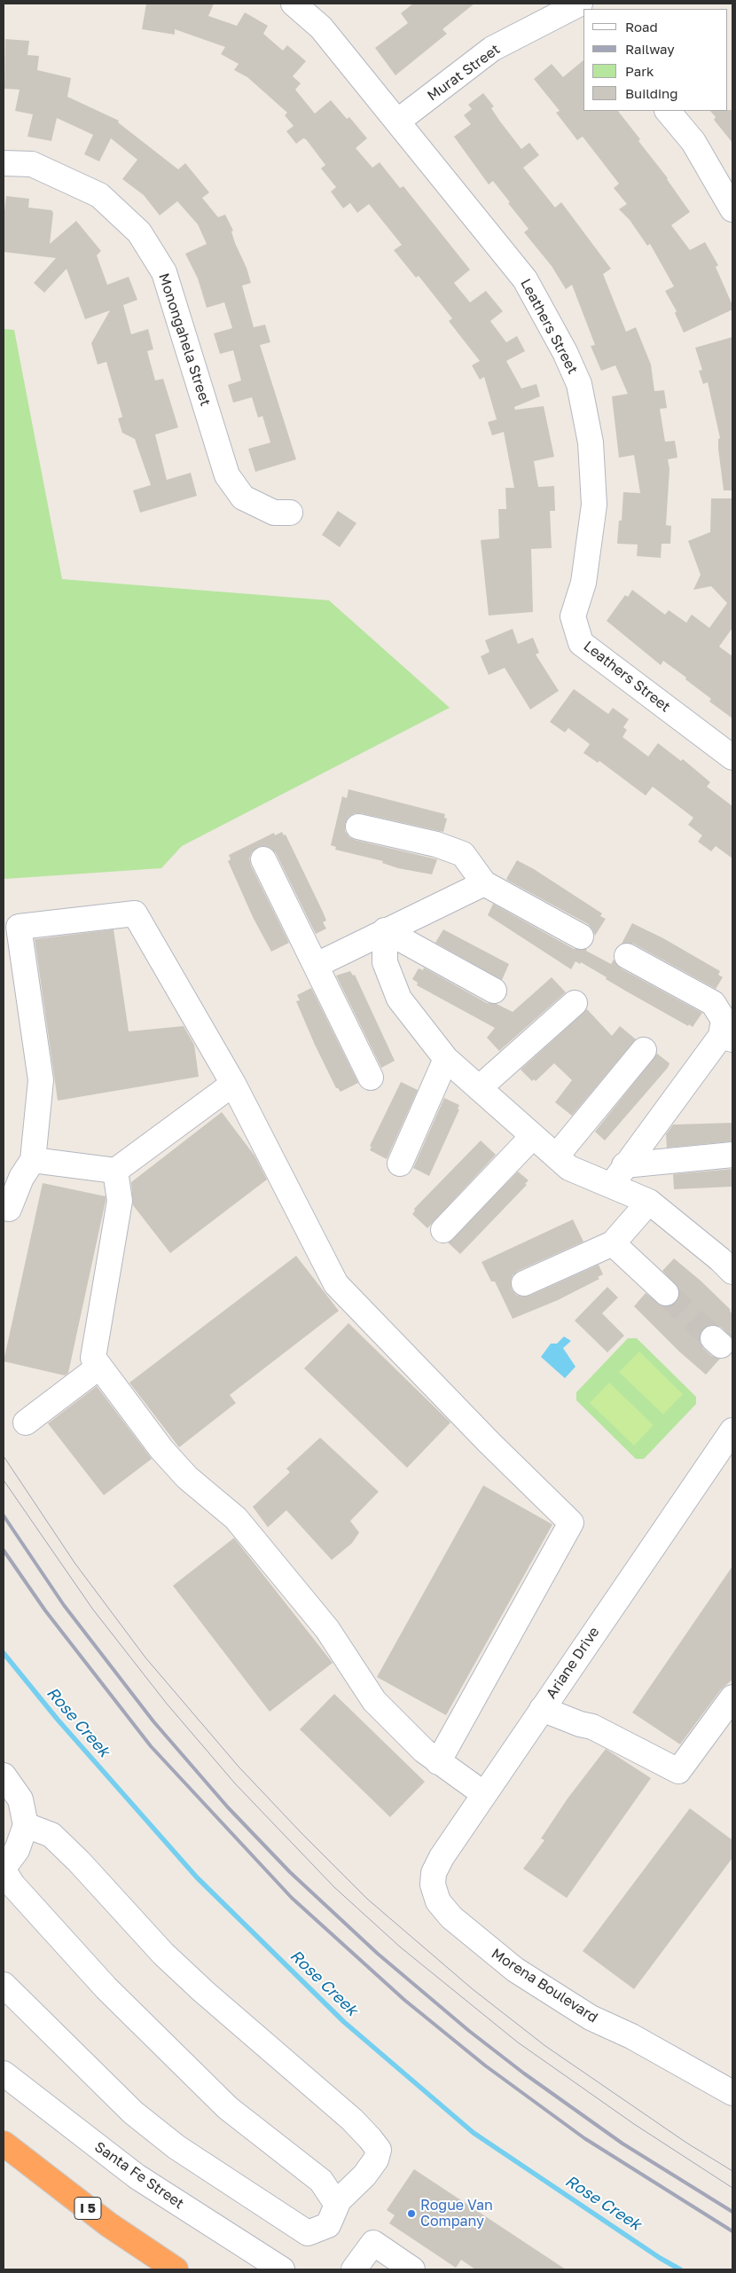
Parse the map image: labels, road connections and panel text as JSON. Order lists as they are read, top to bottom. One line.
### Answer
{"streets":{"highway":["I 5"],"street":["Murat Street","Leathers Street","Monongahela Street","Ariane Drive","Morena Boulevard","Santa Fe Street"]},"crossings":[["Murat Street","Leathers Street"],["Ariane Drive","Morena Boulevard"]],"water":["Rose Creek"],"places":["Rogue Van Company"],"legend":["Road","Railway","Park","Building"]}
